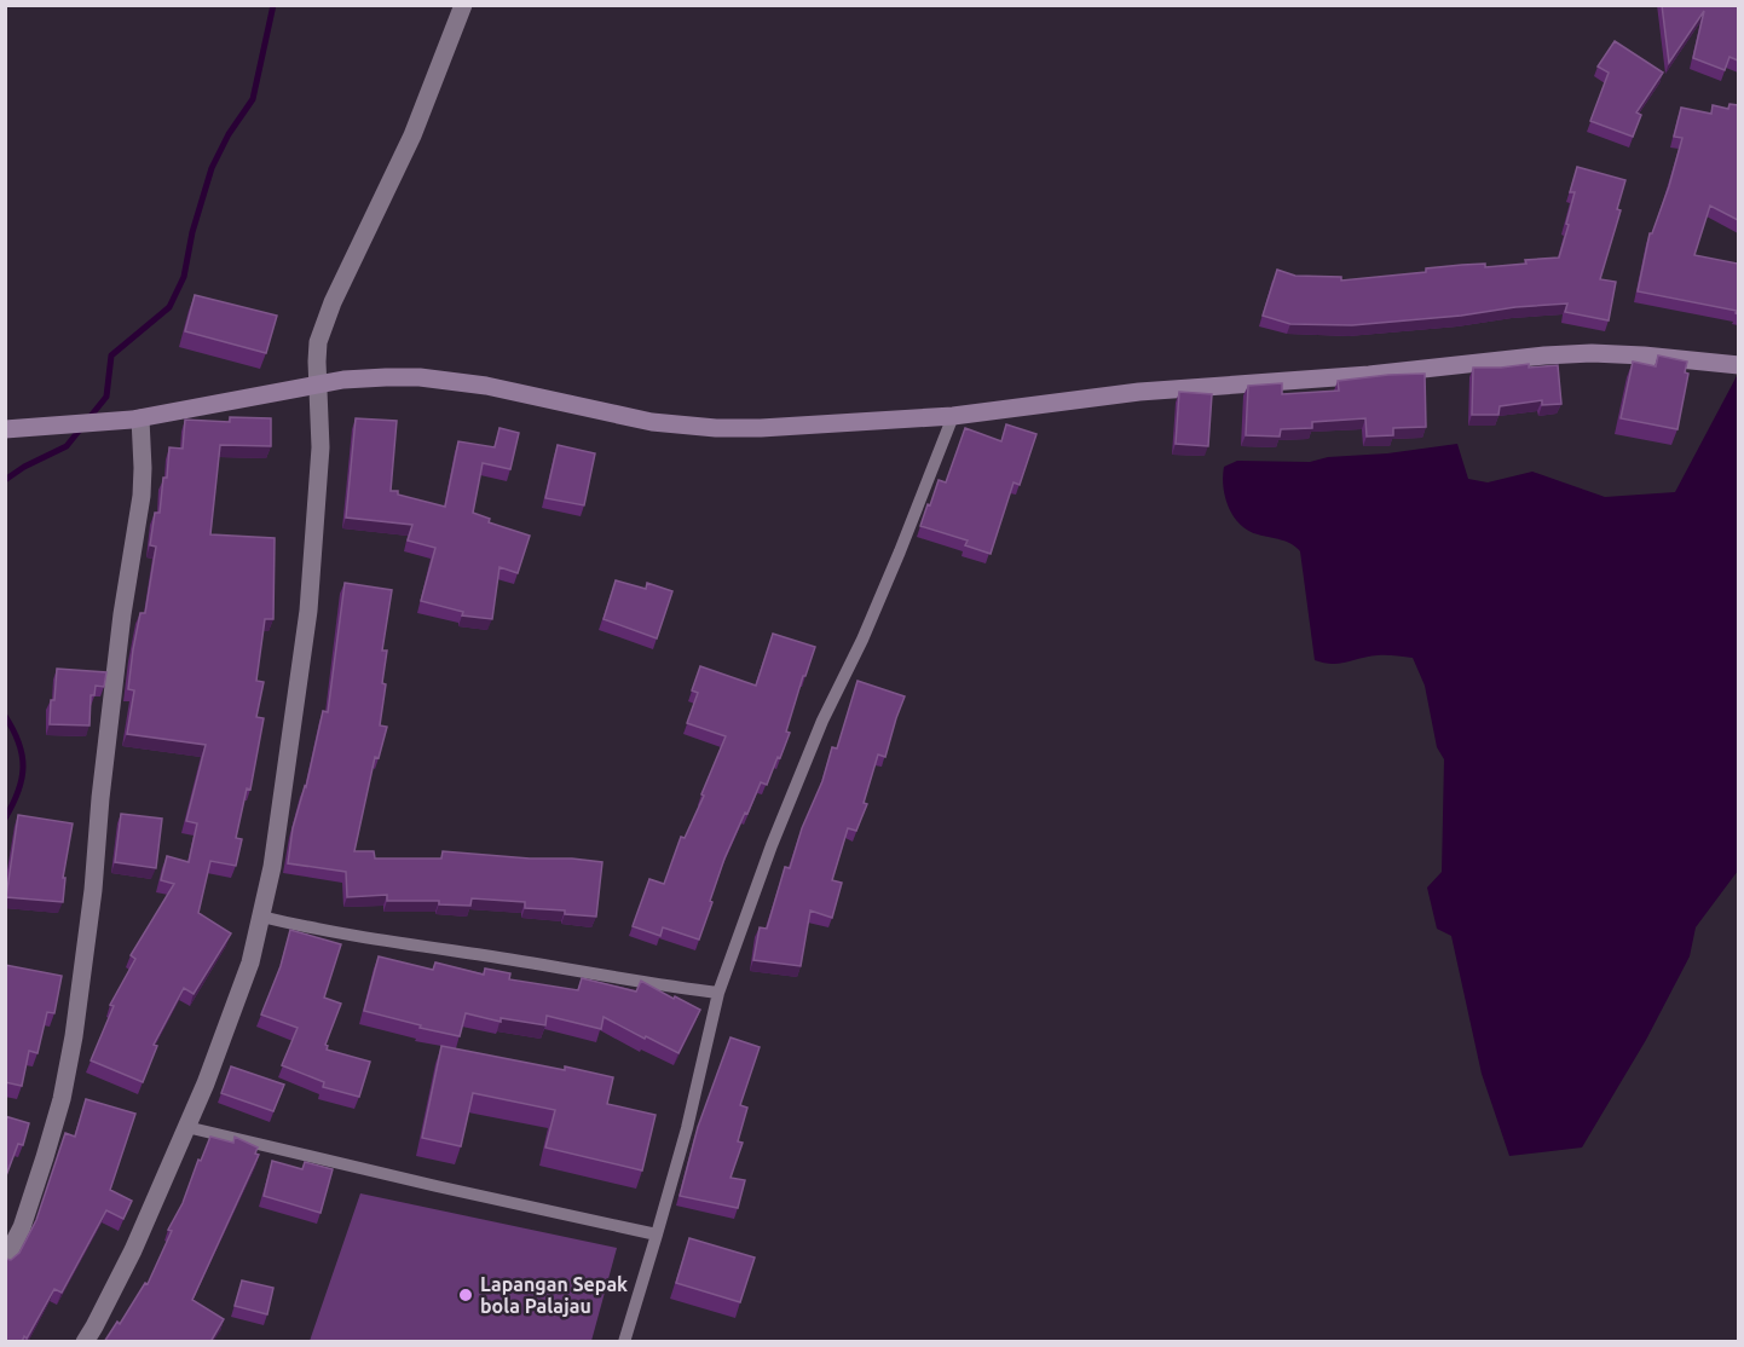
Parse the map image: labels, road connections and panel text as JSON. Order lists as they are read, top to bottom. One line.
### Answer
{"places":["Lapangan Sepak bola Palajau"]}
